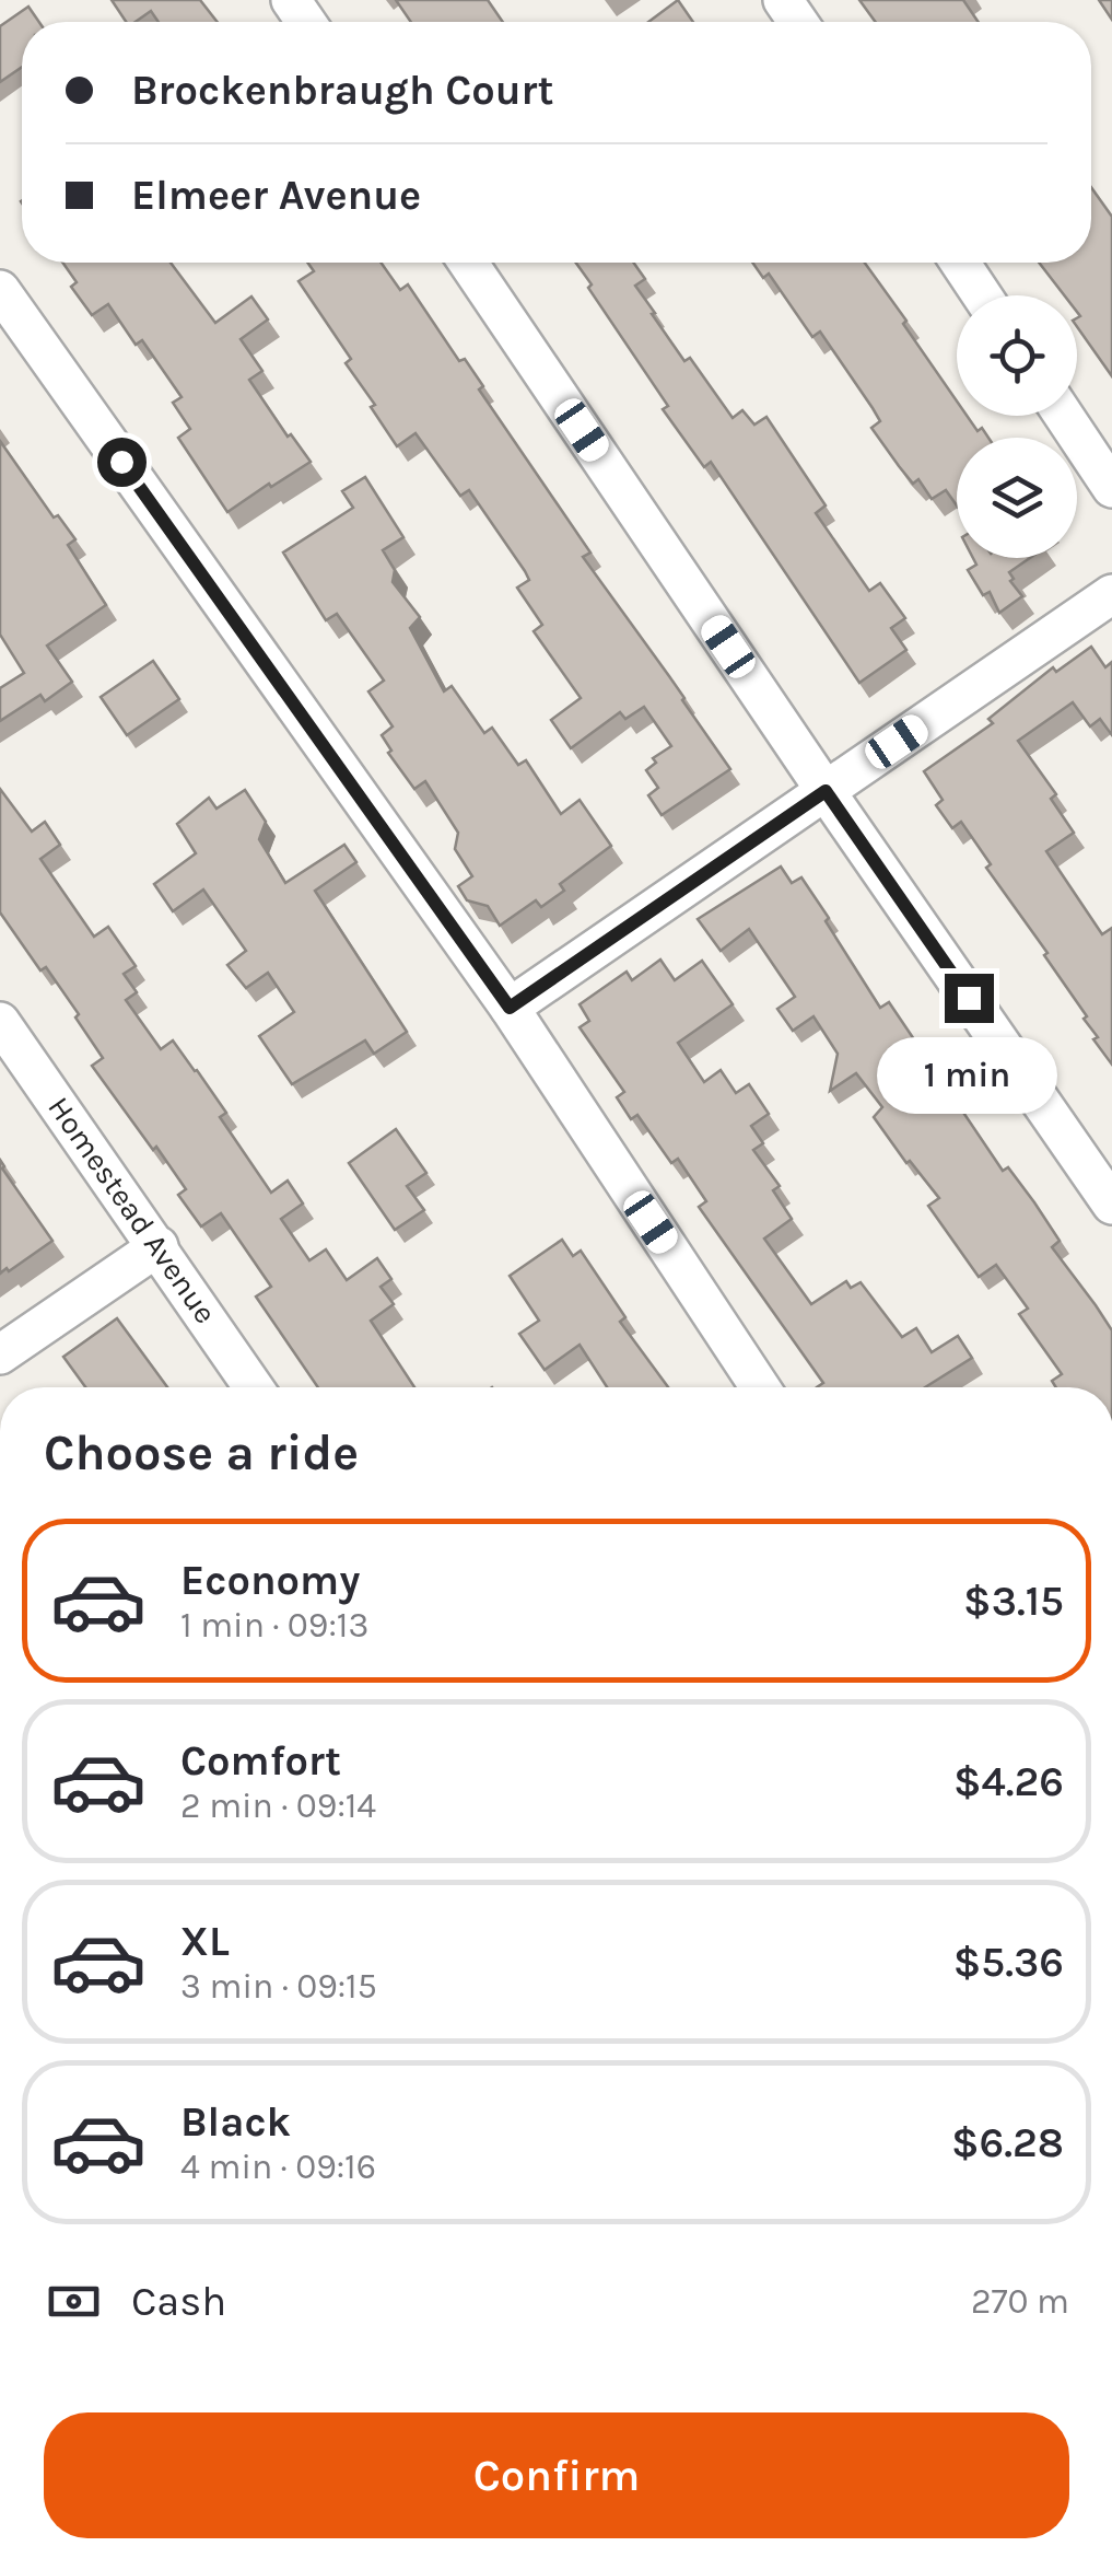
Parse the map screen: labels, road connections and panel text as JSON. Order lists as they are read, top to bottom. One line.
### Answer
{"streets":{"street":["Homestead Avenue"]},"page":{"banner":["Brockenbraugh Court","Elmeer Avenue"],"bubble":"1 min","heading":"Choose a ride","list":[{"name":"Economy","note":"1 min · 09:13","value":"$3.15"},{"name":"Comfort","note":"2 min · 09:14","value":"$4.26"},{"name":"XL","note":"3 min · 09:15","value":"$5.36"},{"name":"Black","note":"4 min · 09:16","value":"$6.28"}],"pay":["Cash","270 m"],"buttons":"Confirm"}}
